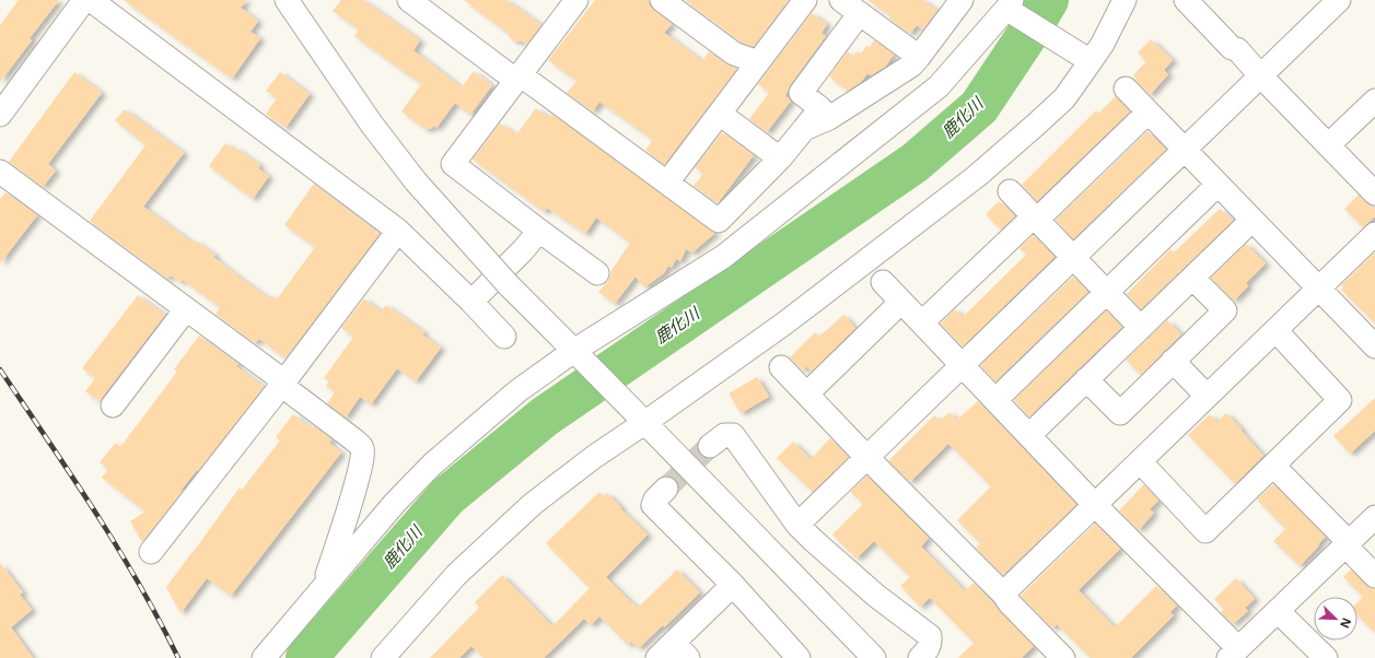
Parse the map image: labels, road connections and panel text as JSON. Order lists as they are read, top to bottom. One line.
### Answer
{"water":["鹿化川"],"north":"bottom right"}
